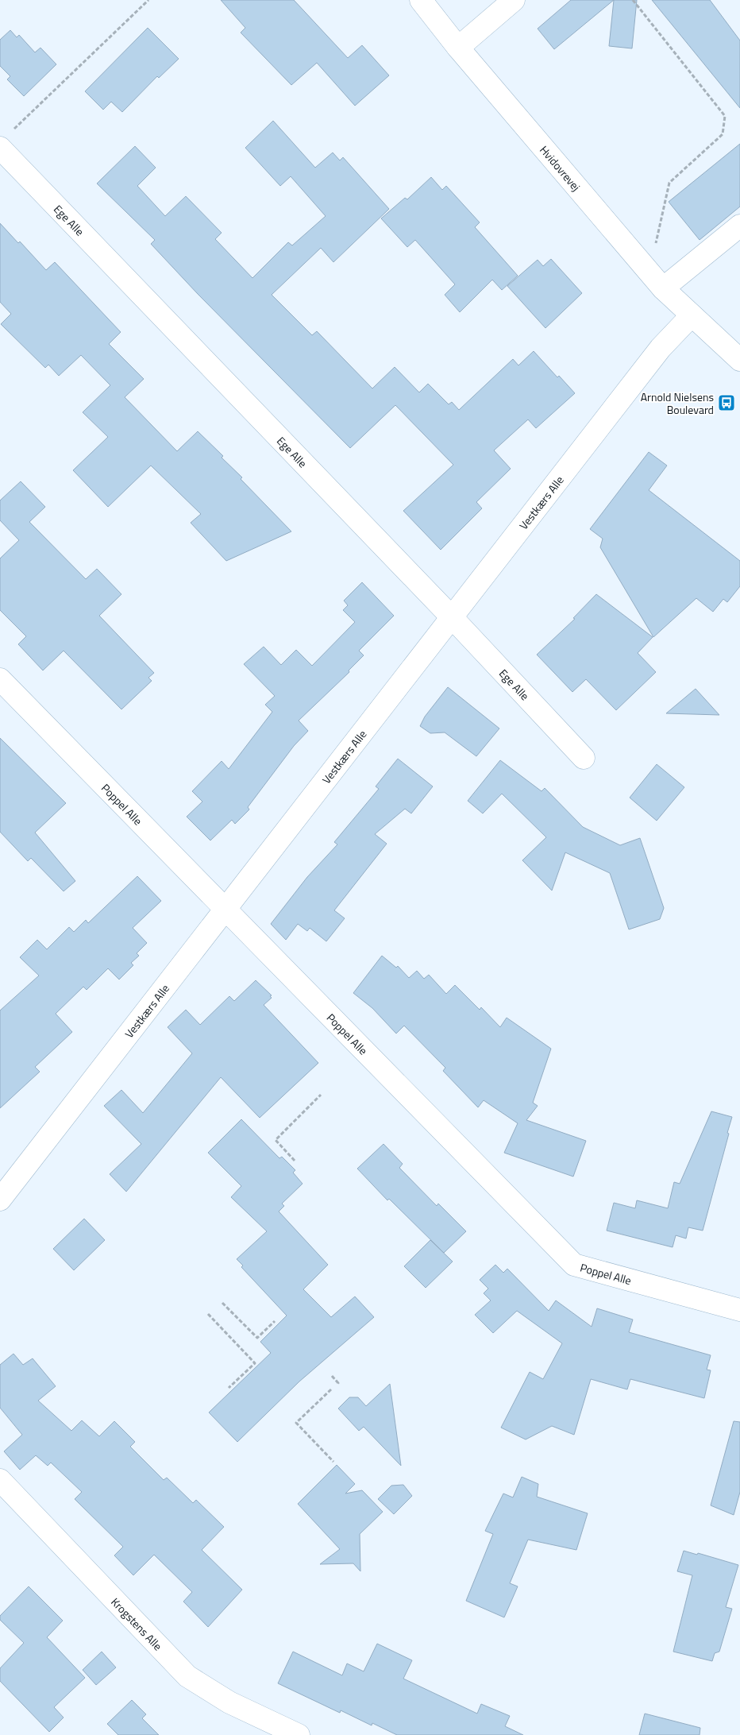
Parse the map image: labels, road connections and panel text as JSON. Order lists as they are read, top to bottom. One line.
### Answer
{"streets":{"street":["Hvidovrevej","Ege Alle","Vestkærs Alle","Poppel Alle","Krogstens Alle"]},"crossings":[["Hvidovrevej","Vestkærs Alle"],["Ege Alle","Vestkærs Alle"],["Vestkærs Alle","Poppel Alle"]],"places":{"bus stop":["Arnold Nielsens Boulevard"]}}
